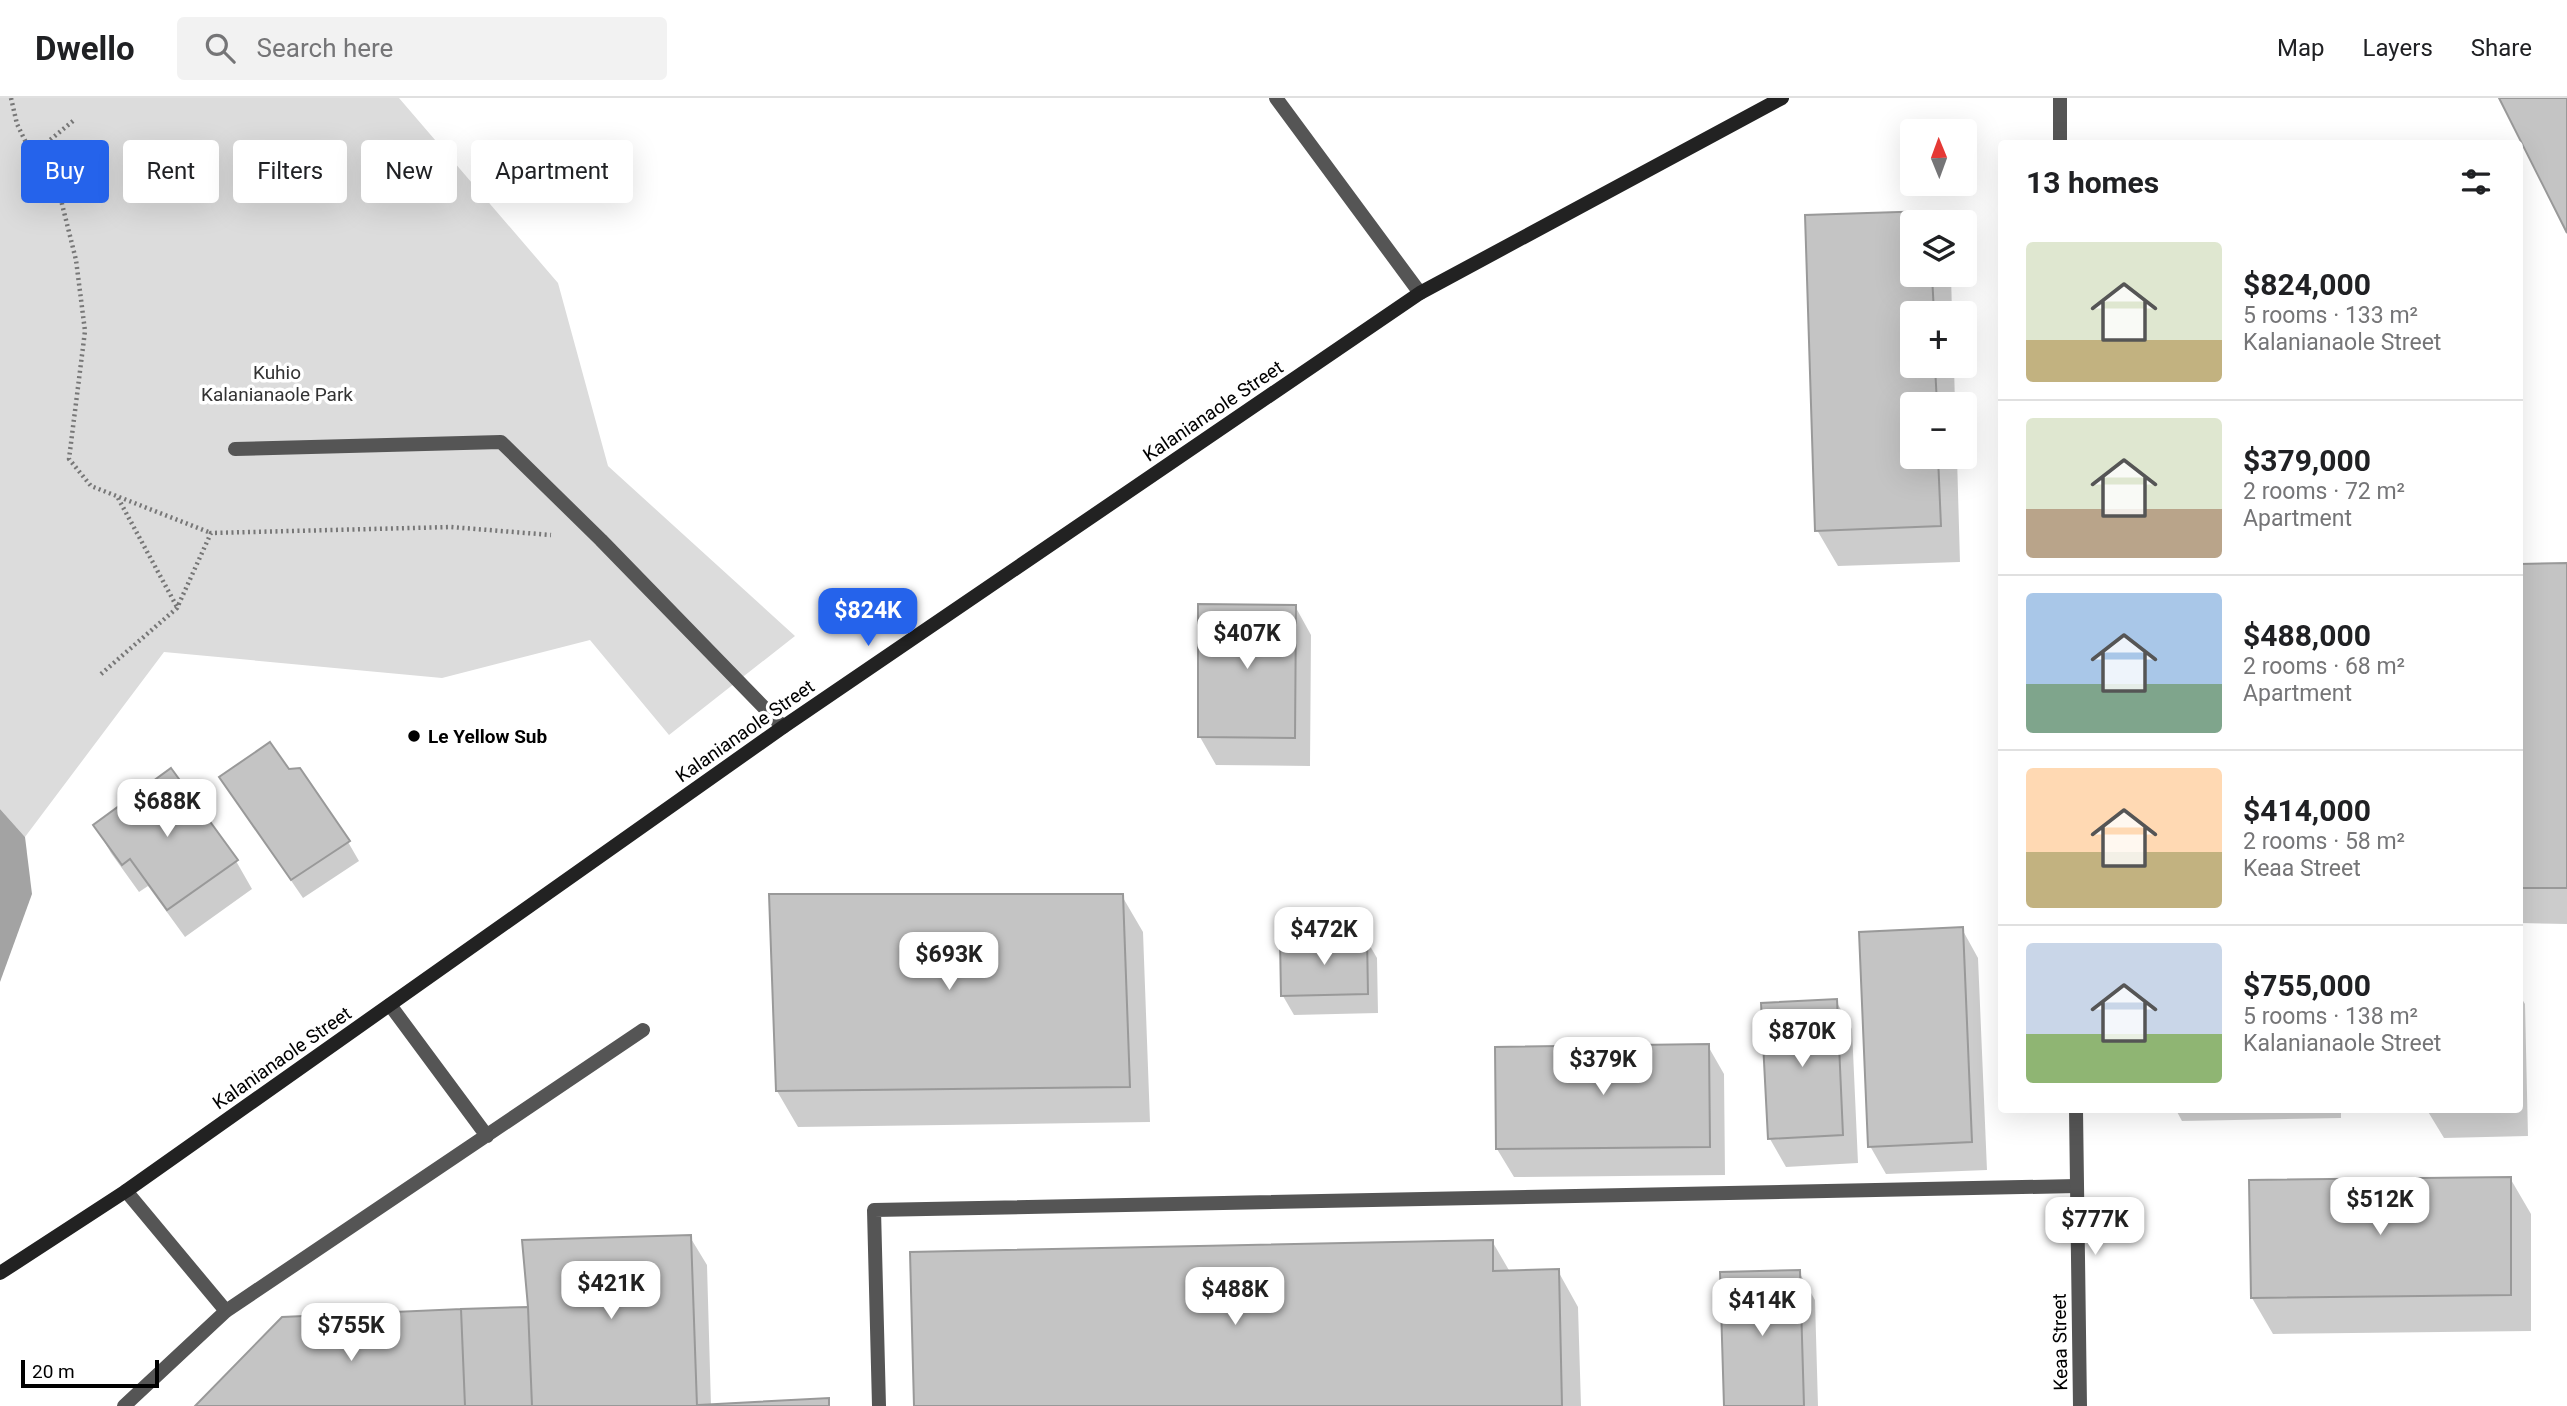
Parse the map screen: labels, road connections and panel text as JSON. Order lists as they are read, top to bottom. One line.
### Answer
{"streets":{"main road":["Kalanianaole Street"],"street":["Keaa Street"]},"parks":["Kuhio Kalanianaole Park"],"places":["Le Yellow Sub"],"scale_bar":"20 m","north":"top","page":{"header":"Dwello","search":"Search here","nav":["Map","Layers","Share"],"map_buttons":["+","−"],"chip":["Buy","Rent","Filters","New","Apartment"],"heading":"13 homes","list":[{"name":"$824,000","note":"5 rooms · 133 m² · Kalanianaole Street"},{"name":"$379,000","note":"2 rooms · 72 m² · Apartment"},{"name":"$488,000","note":"2 rooms · 68 m² · Apartment"},{"name":"$414,000","note":"2 rooms · 58 m² · Keaa Street"},{"name":"$755,000","note":"5 rooms · 138 m² · Kalanianaole Street"}],"price":["$824K","$407K","$688K","$472K","$693K","$870K","$379K","$512K","$777K","$421K","$488K","$414K","$755K"],"scale":"20 m"}}
